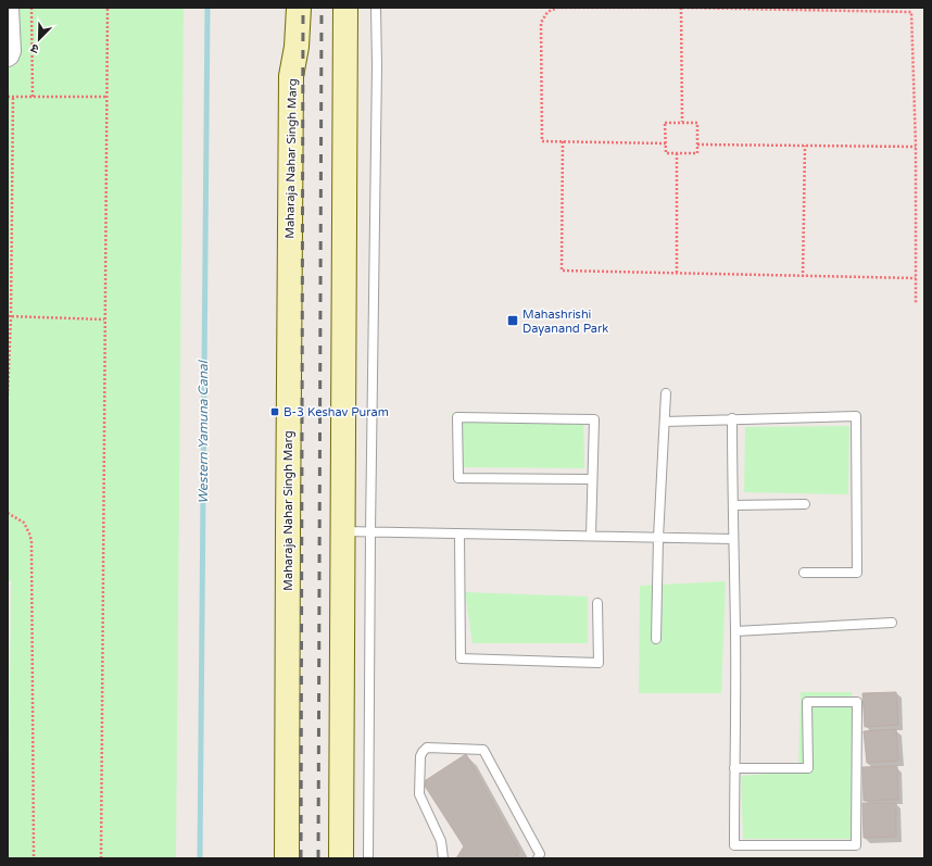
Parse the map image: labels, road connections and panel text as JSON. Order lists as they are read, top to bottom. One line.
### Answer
{"streets":{"main road":["Maharaja Nahar Singh Marg"]},"water":["Western Yamuna Canal"],"places":{"transit":["Mahashrishi Dayanand Park","B-3 Keshav Puram"]},"north":"bottom left"}
